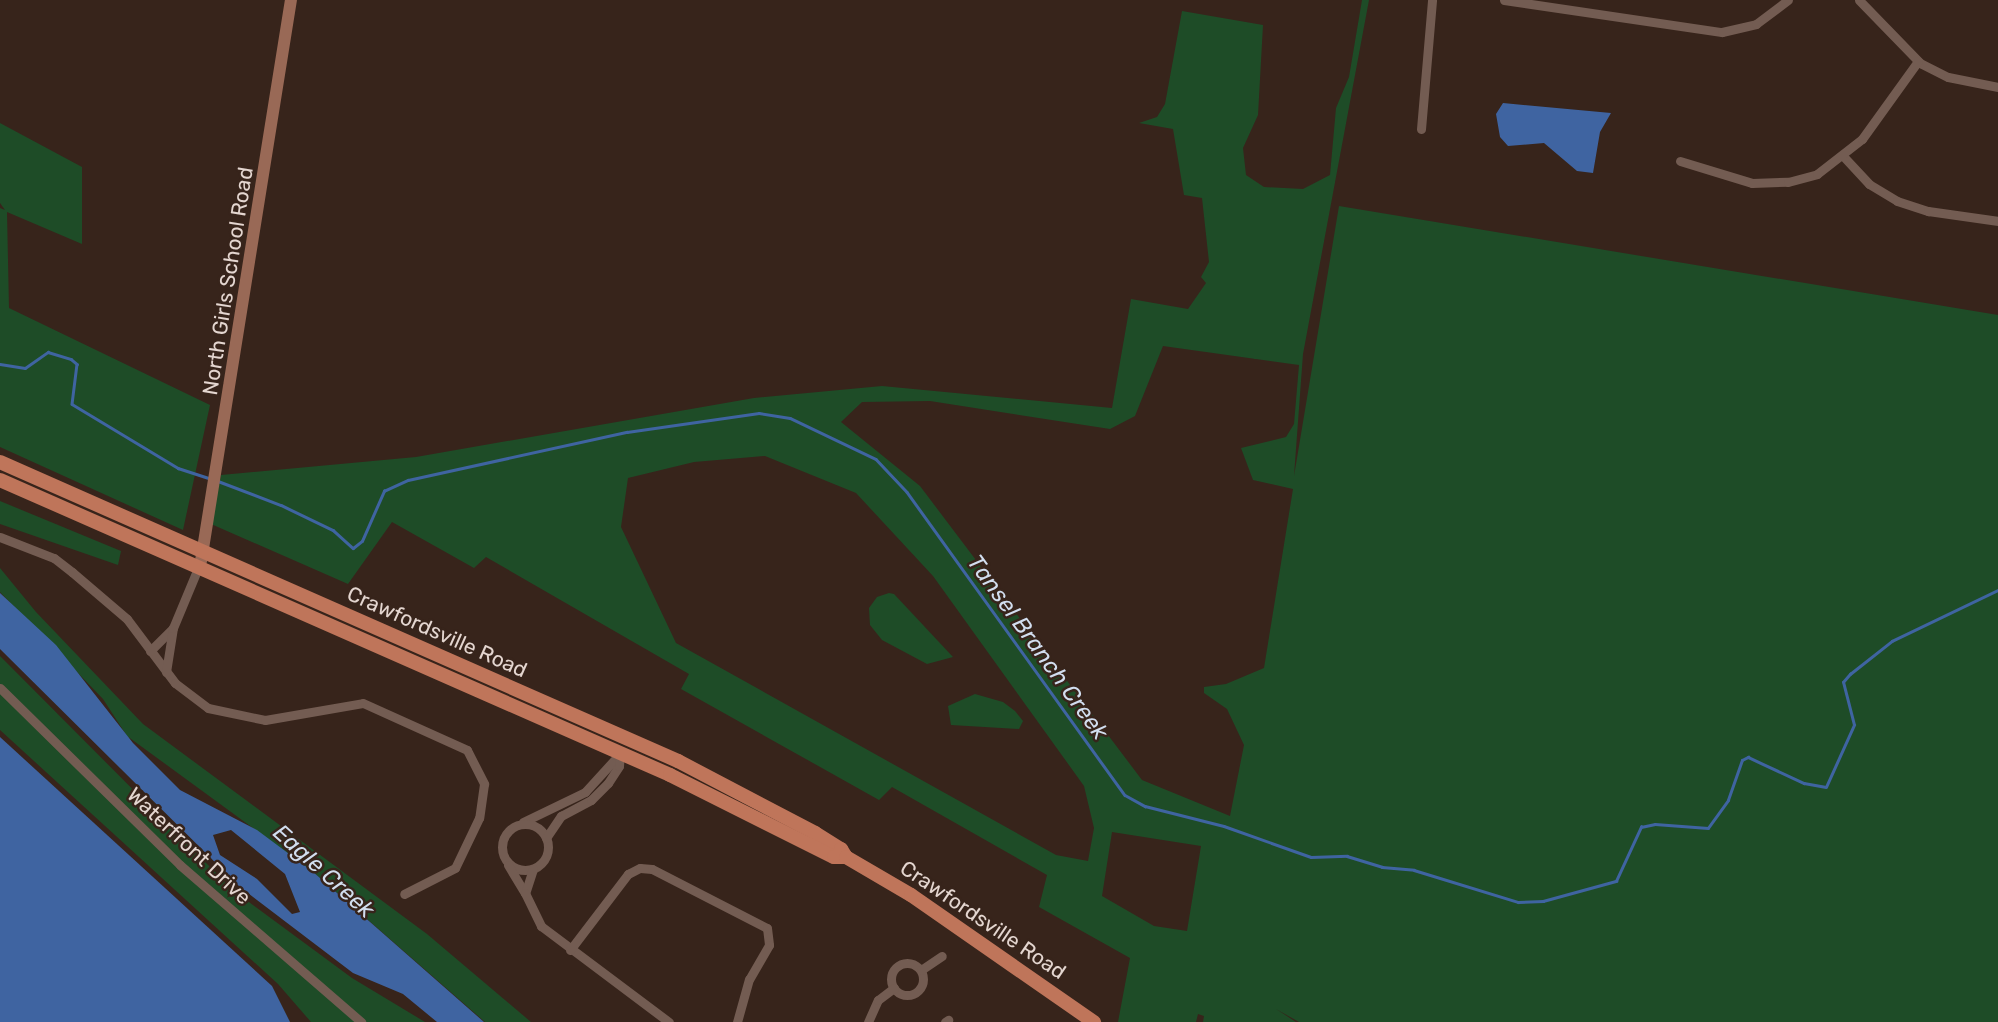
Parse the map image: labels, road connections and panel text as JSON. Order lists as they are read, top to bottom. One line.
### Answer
{"streets":{"main road":["North Girls School Road","Crawfordsville Road"],"street":["Waterfront Drive"]},"crossings":[["North Girls School Road","Crawfordsville Road"]],"water":["Tansel Branch Creek","Eagle Creek"]}
